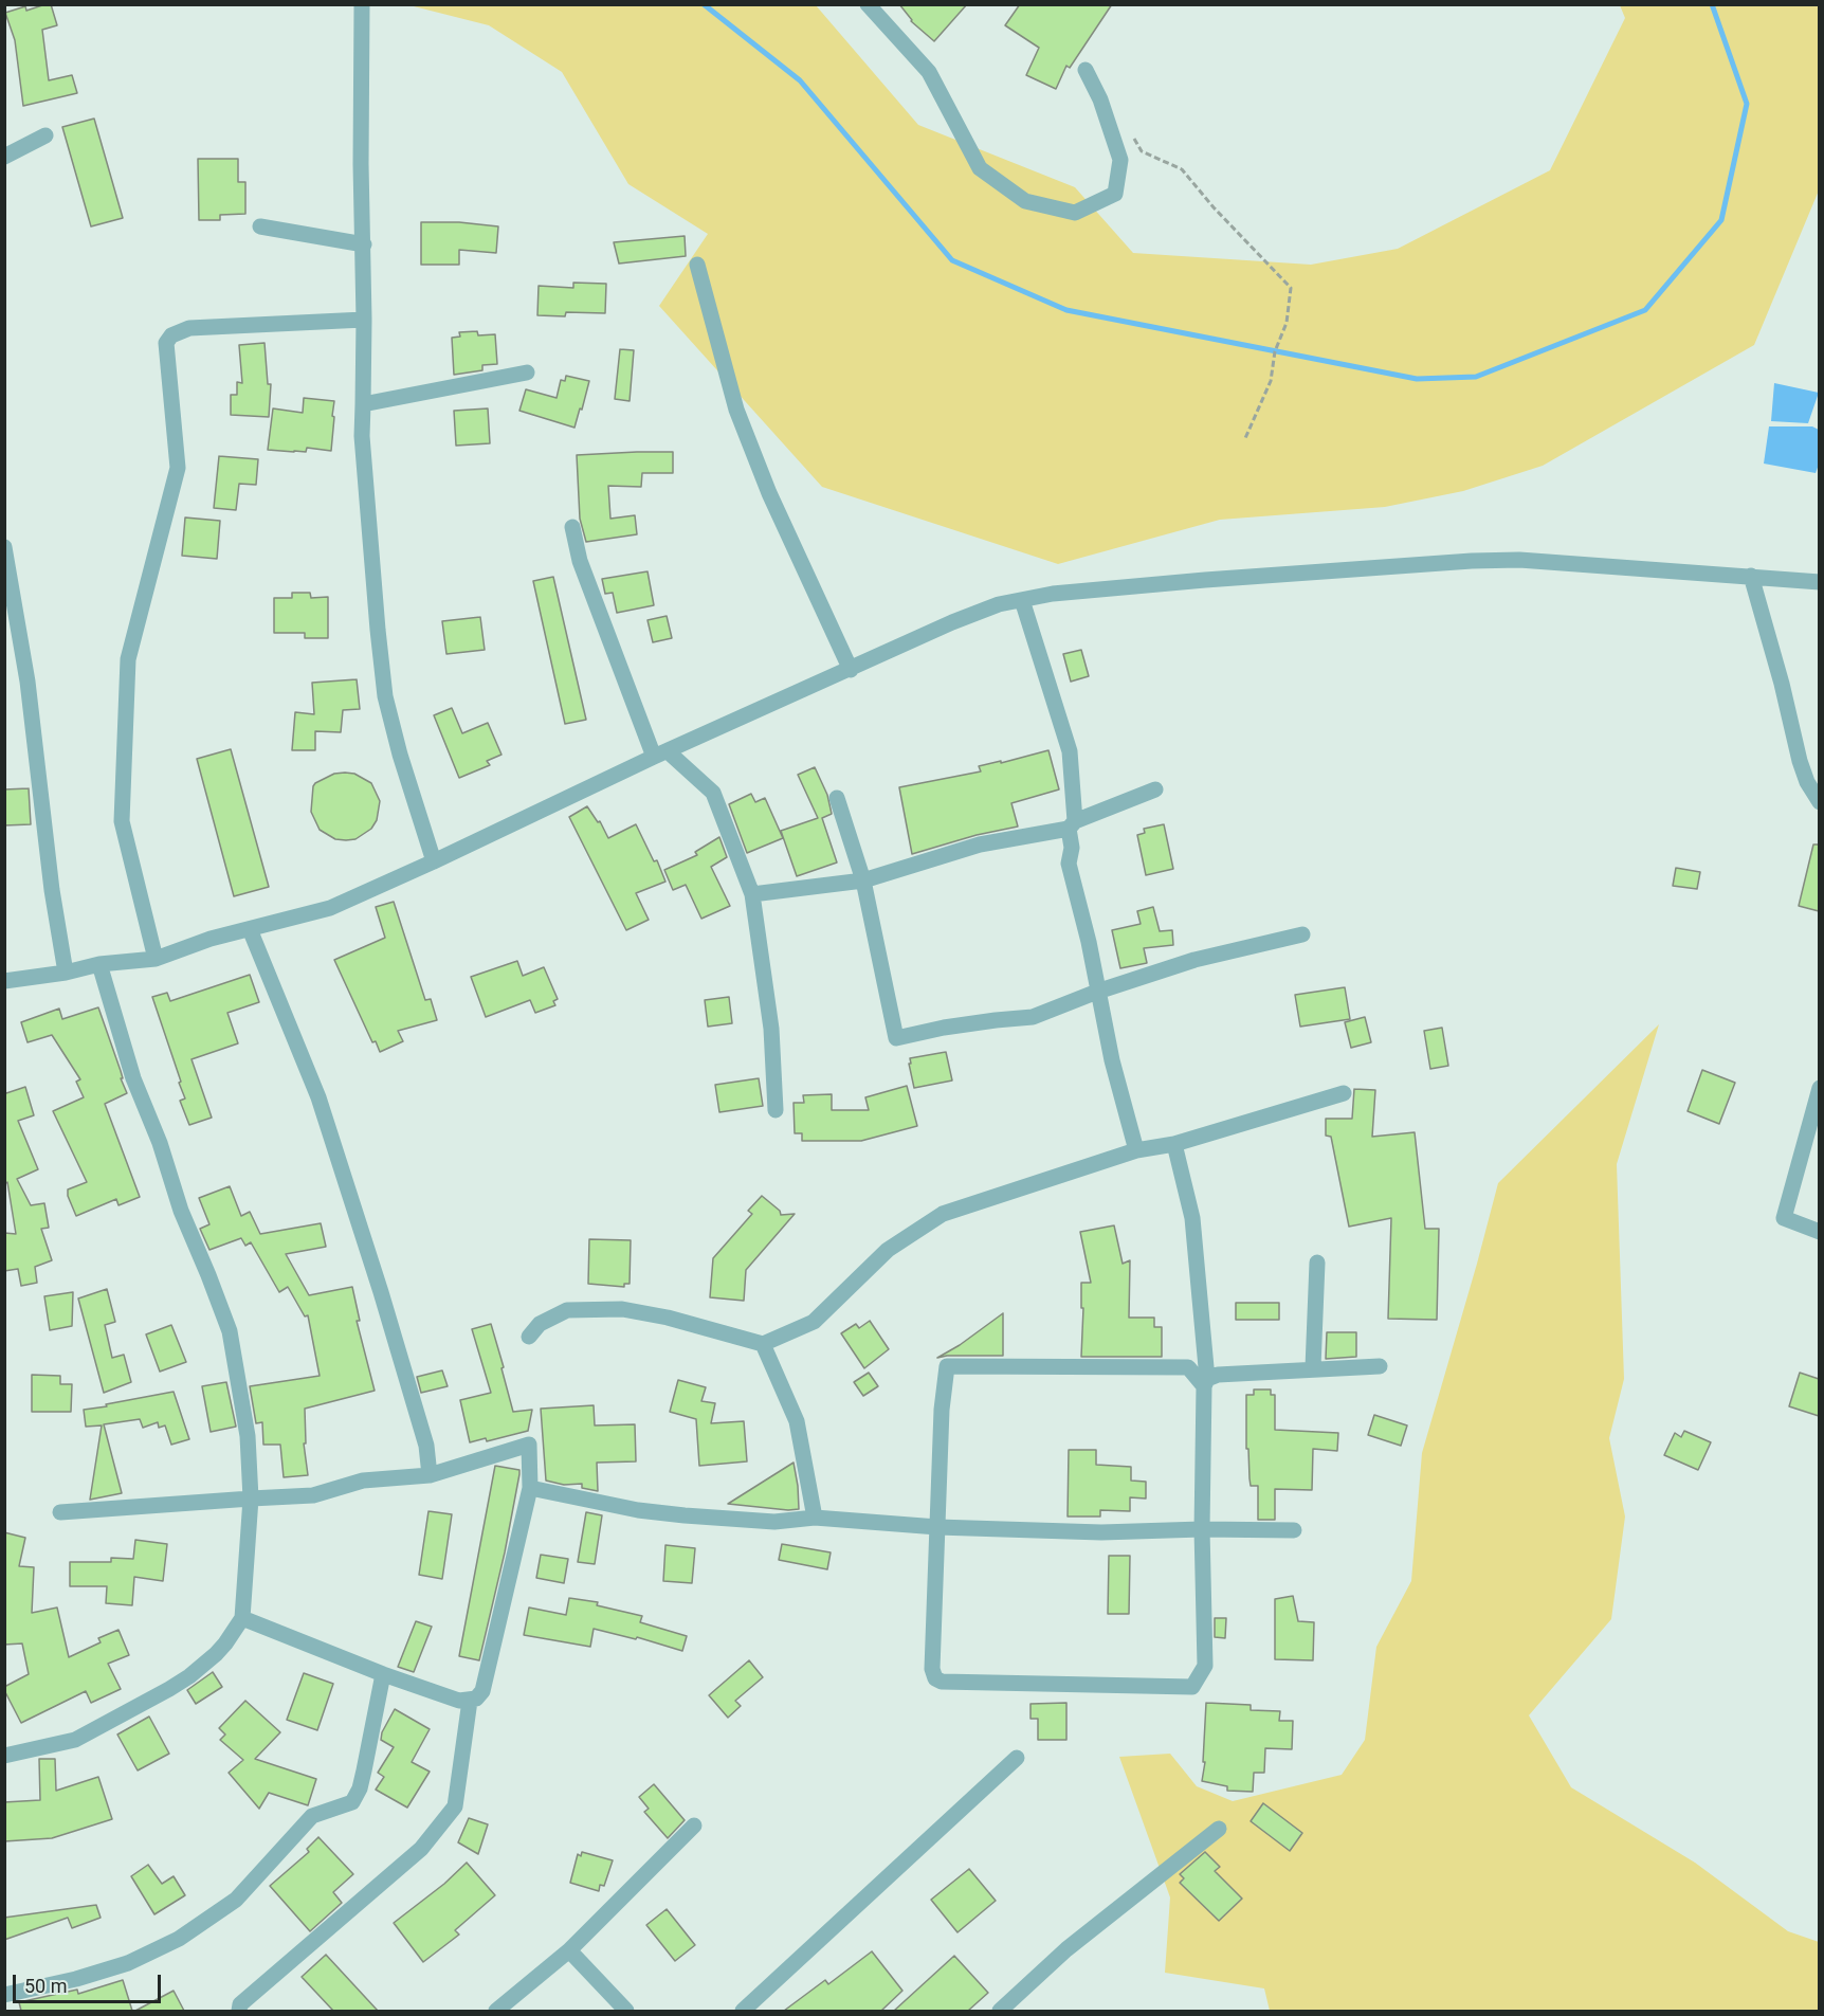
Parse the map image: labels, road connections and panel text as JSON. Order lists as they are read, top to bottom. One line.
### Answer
{"scale_bar":"50 m"}
